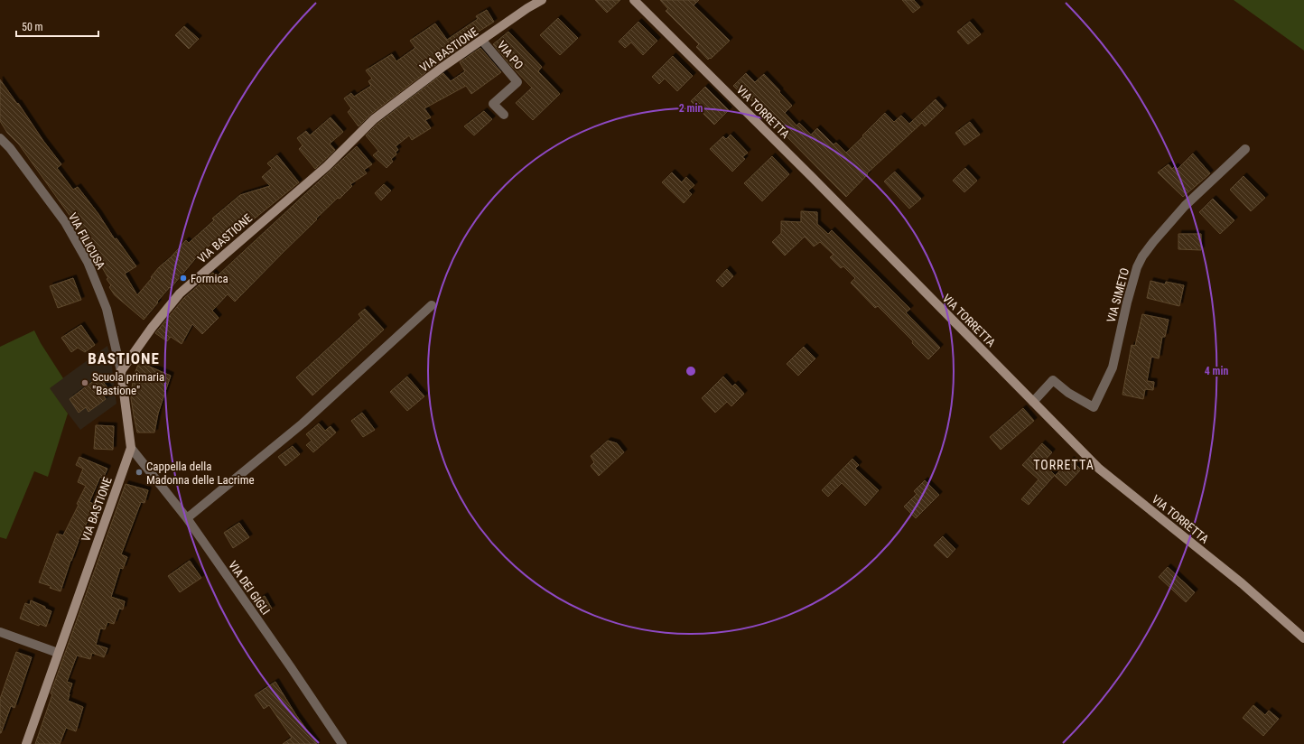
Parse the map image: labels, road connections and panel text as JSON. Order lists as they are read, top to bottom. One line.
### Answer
{"streets":{"street":["VIA BASTIONE","VIA PO","VIA TORRETTA","VIA FILICUSA","VIA SIMETO","VIA DEI GIGLI"]},"crossings":[["VIA BASTIONE","VIA PO"],["VIA BASTIONE","VIA FILICUSA"],["VIA BASTIONE","VIA DEI GIGLI"],["VIA TORRETTA","VIA SIMETO"]],"districts":["BASTIONE","TORRETTA"],"places":["Formica","Scuola primaria \"Bastione\"","Cappella della Madonna delle Lacrime"],"scale_bar":"50 m","rings":["2 min","4 min"]}
